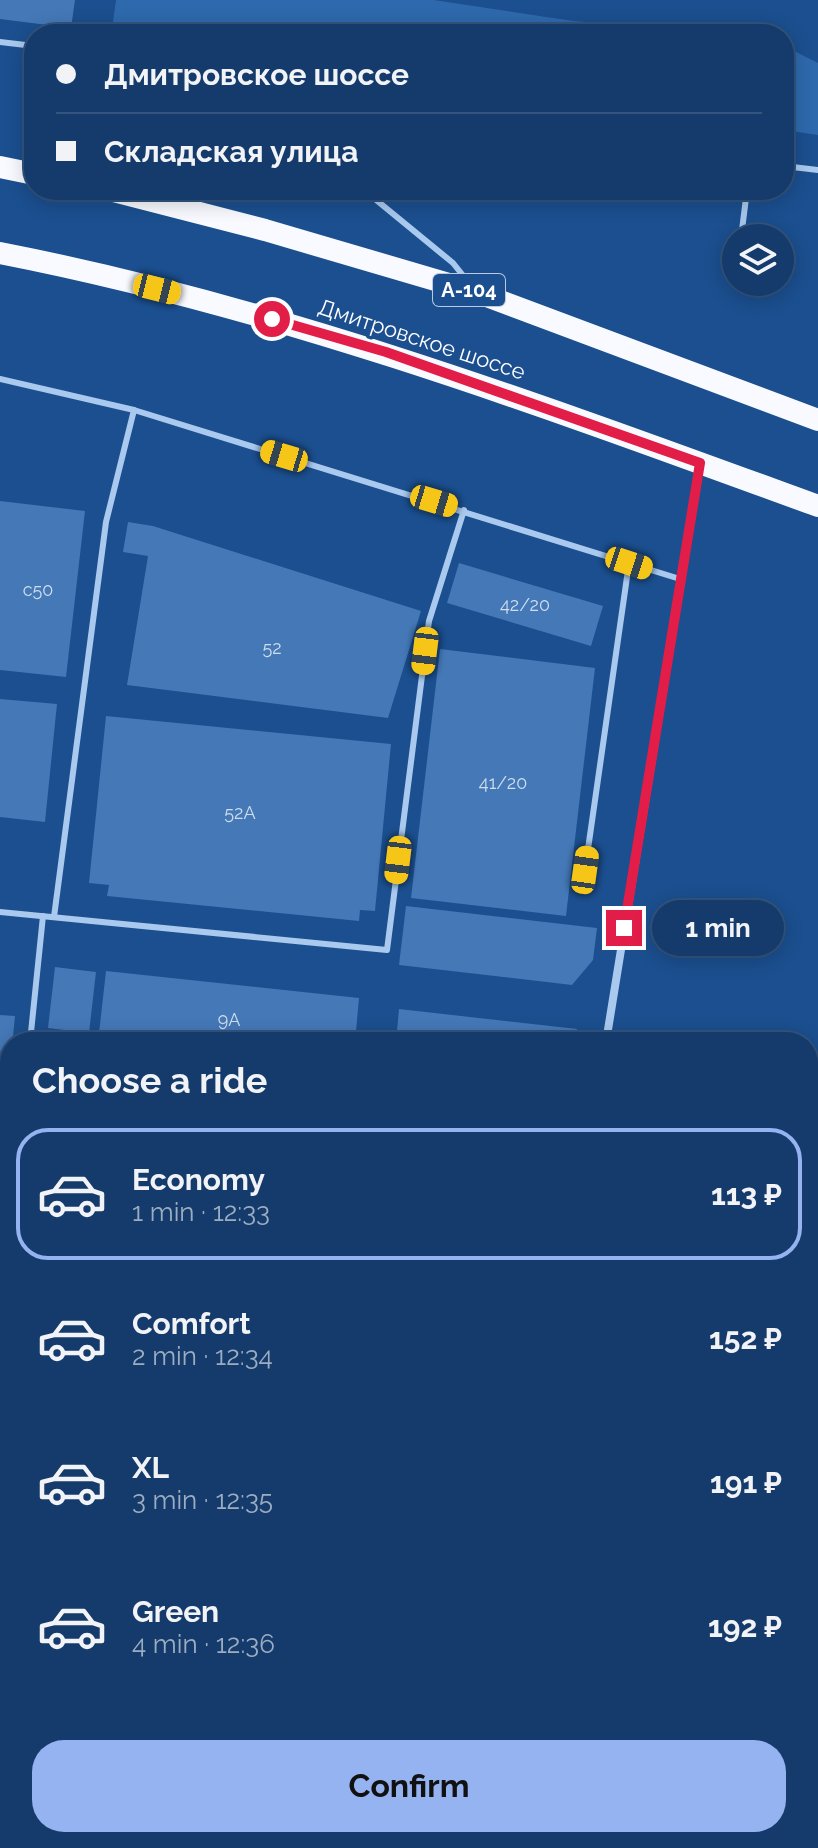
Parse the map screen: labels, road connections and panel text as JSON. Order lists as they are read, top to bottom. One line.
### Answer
{"streets":{"highway":["А-104","Дмитровское шоссе"]},"house_numbers":["с50","42/20","52","41/20","52А","9А"],"page":{"banner":["Дмитровское шоссе","Складская улица"],"bubble":"1 min","heading":"Choose a ride","list":[{"name":"Economy","note":"1 min · 12:33","value":"113 ₽"},{"name":"Comfort","note":"2 min · 12:34","value":"152 ₽"},{"name":"XL","note":"3 min · 12:35","value":"191 ₽"},{"name":"Green","note":"4 min · 12:36","value":"192 ₽"}],"buttons":"Confirm"}}
